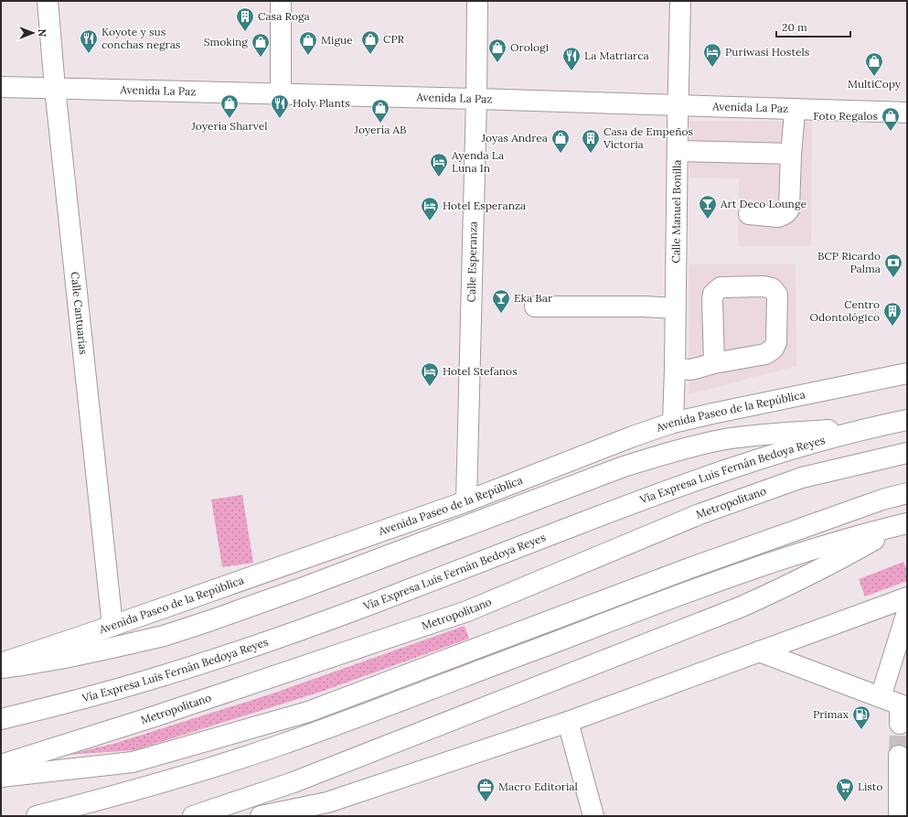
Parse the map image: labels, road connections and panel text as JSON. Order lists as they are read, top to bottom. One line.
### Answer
{"streets":{"main road":["Avenida La Paz","Calle Manuel Bonilla","Calle Esperanza","Calle Cantuarias","Avenida Paseo de la República","Vía Expresa Luis Fernán Bedoya Reyes","Metropolitano"]},"crossings":[["Avenida La Paz","Calle Manuel Bonilla"],["Avenida La Paz","Calle Esperanza"],["Avenida La Paz","Calle Cantuarias"],["Calle Manuel Bonilla","Avenida Paseo de la República"],["Calle Esperanza","Avenida Paseo de la República"],["Calle Cantuarias","Avenida Paseo de la República"]],"places":{"building":["Casa Roga","Casa de Empeños Victoria","Centro Odontológico"],"restaurant":["Koyote y sus conchas negras","La Matriarca","Holy Plants"],"shop":["CPR","Migue","Smoking","Orologi","MultiCopy","Joyería Sharvel","Joyería AB","Foto Regalos","Joyas Andrea"],"hotel":["Puriwasi Hostels","Ayenda La Luna In","Hotel Esperanza","Hotel Stefanos"],"bar":["Art Deco Lounge","Eka Bar"],"bank":["BCP Ricardo Palma"],"fuel station":["Primax"],"office":["Macro Editorial"],"supermarket":["Listo"]},"scale_bar":"20 m","north":"right"}
